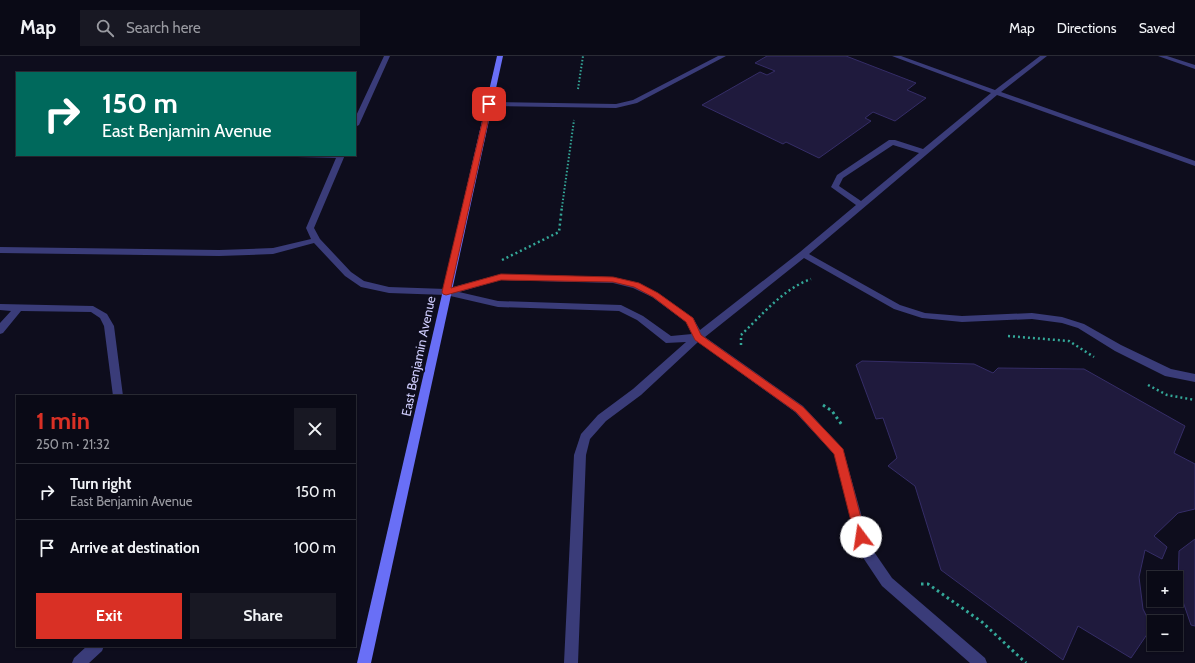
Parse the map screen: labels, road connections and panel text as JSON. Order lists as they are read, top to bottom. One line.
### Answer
{"streets":{"main road":["East Benjamin Avenue"]},"page":{"header":"Map","search":"Search here","nav":["Map","Directions","Saved"],"turn":["150 m","East Benjamin Avenue"],"heading":["1 min","250 m · 21:32"],"list":[{"name":"Turn right","note":"East Benjamin Avenue","value":"150 m"},{"name":"Arrive at destination","value":"100 m"}],"map_buttons":["+","−"],"buttons":["Exit","Share"]}}
